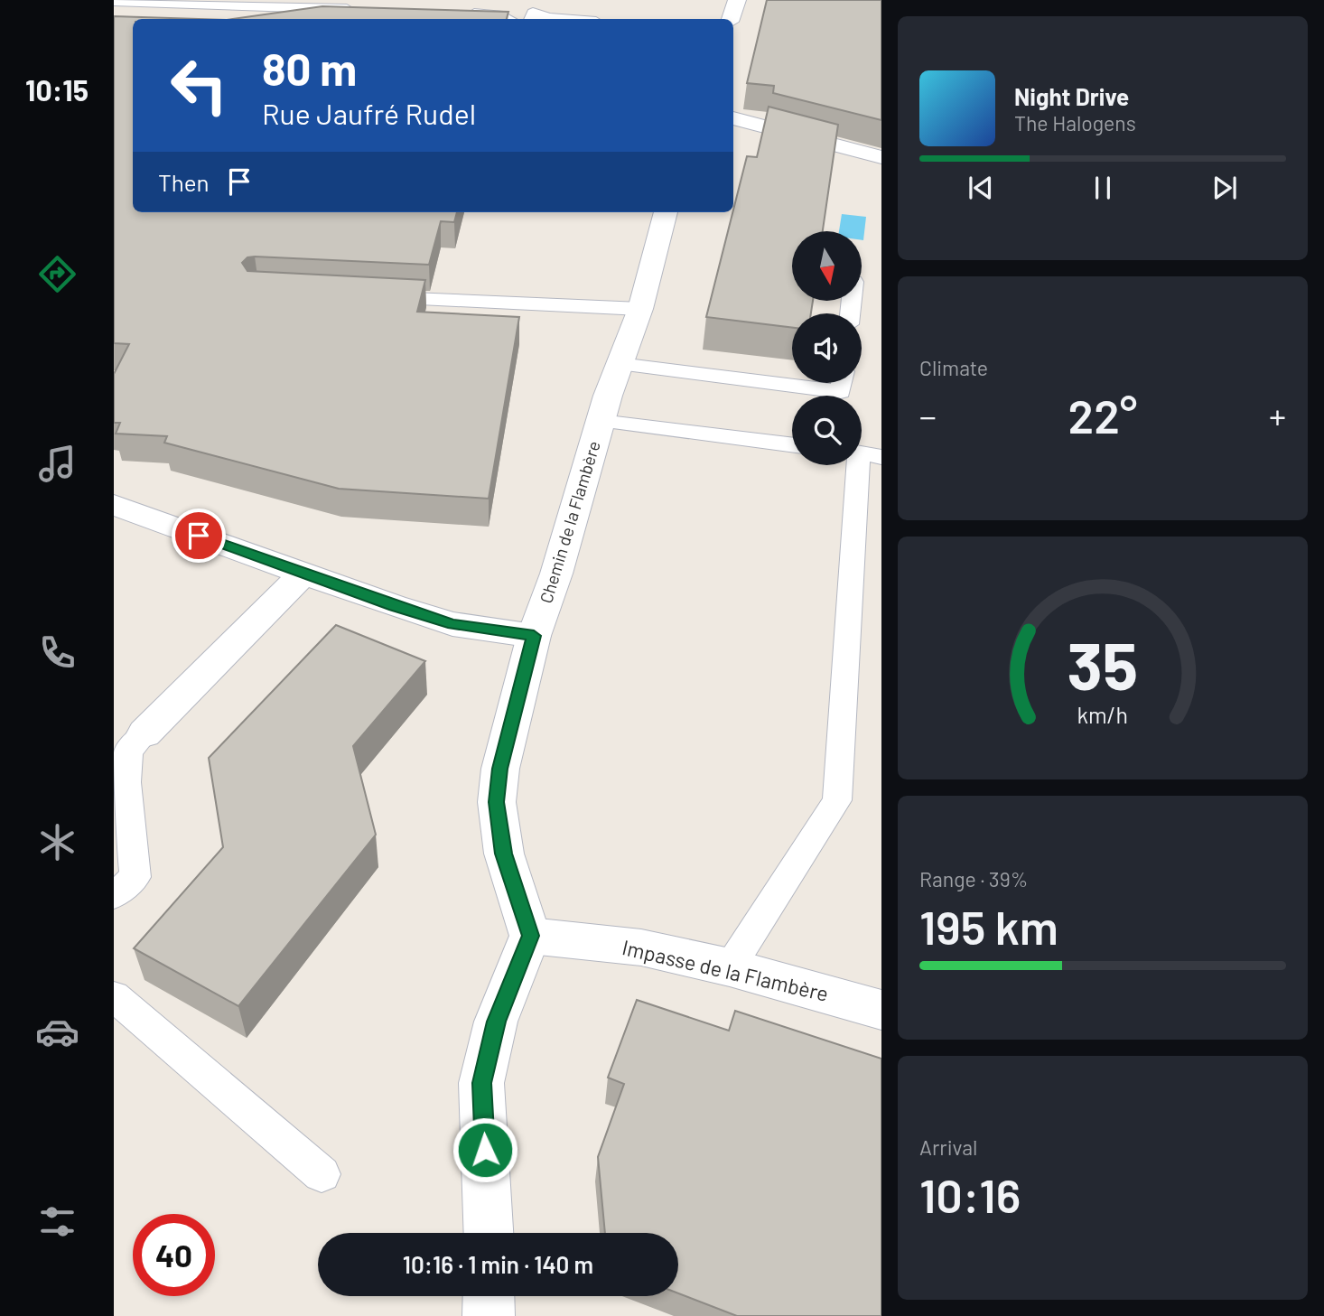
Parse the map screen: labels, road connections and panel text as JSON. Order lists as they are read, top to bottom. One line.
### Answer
{"streets":{"street":["Chemin de la Flambère","Impasse de la Flambère"]},"crossings":[["Chemin de la Flambère","Impasse de la Flambère"]],"north":"bottom","page":{"tabs":"10:15","turn":["80 m","Rue Jaufré Rudel"],"song":["Night Drive","The Halogens"],"then":"Then","tile":["Climate",["Range · 39%","195 km"],["Arrival","10:16"]],"heat":["−","22°","+"],"limit":"40","trip":"10:16 · 1 min · 140 m","gauge":["35","km/h"]}}
